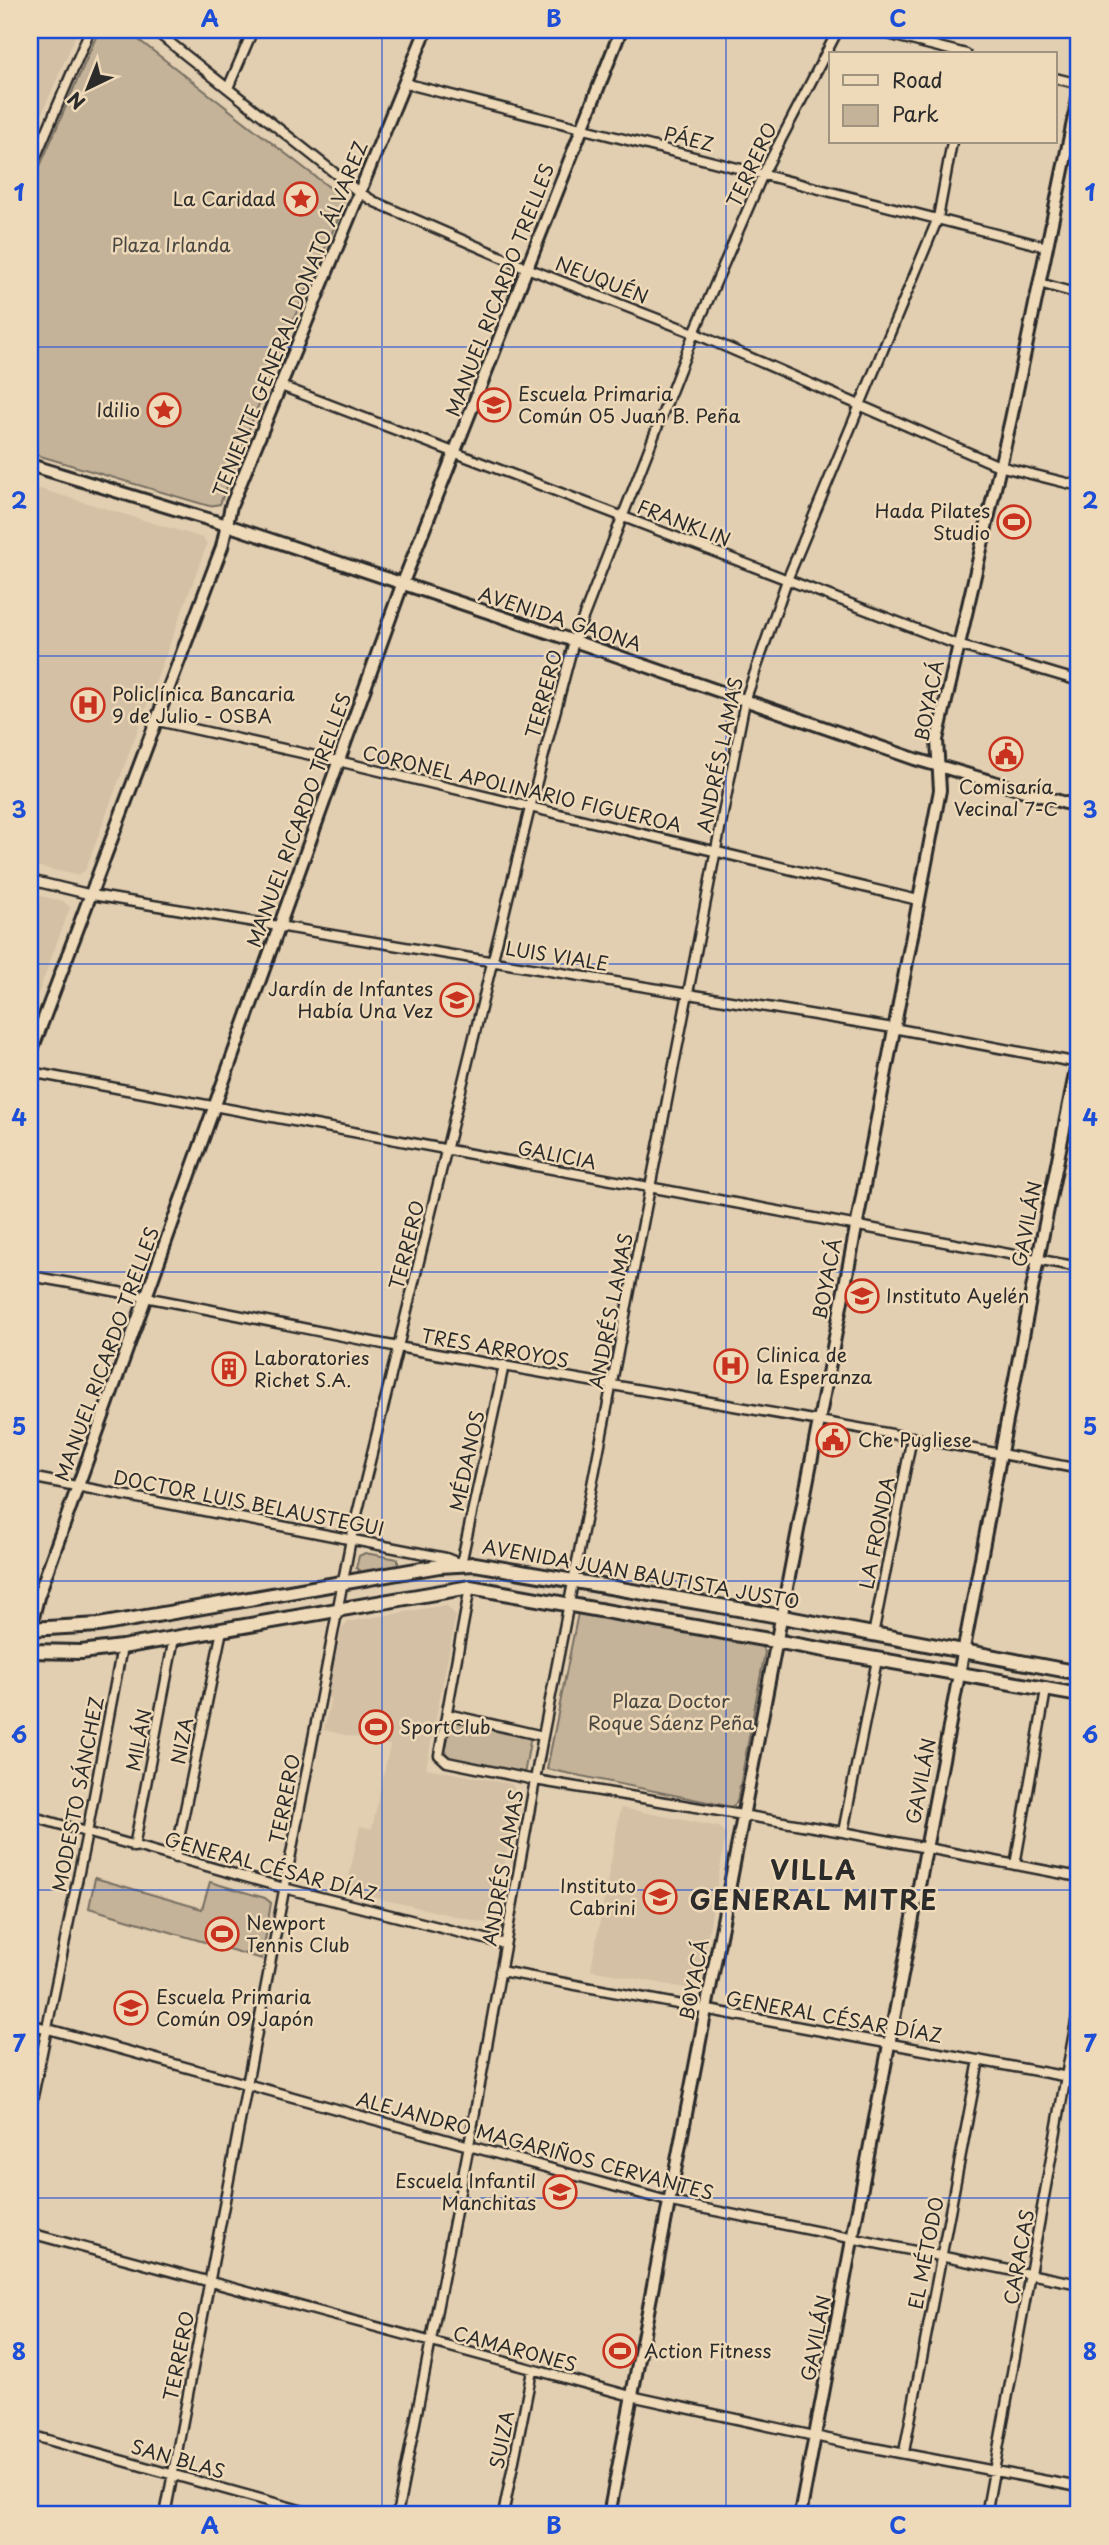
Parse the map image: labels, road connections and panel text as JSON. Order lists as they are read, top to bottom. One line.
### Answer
{"streets":{"main road":["AVENIDA JUAN BAUTISTA JUSTO"],"street":["PÁEZ","TERRERO","NEUQUÉN","MANUEL RICARDO TRELLES","TENIENTE GENERAL DONATO ÁLVAREZ","FRANKLIN","AVENIDA GAONA","BOYACÁ","ANDRÉS LAMAS","CORONEL APOLINARIO FIGUEROA","LUIS VIALE","GALICIA","GAVILÁN","TRES ARROYOS","MÉDANOS","DOCTOR LUIS BELAUSTEGUI","LA FRONDA","MILÁN","NIZA","MODESTO SÁNCHEZ","GENERAL CÉSAR DÍAZ","ALEJANDRO MAGARIÑOS CERVANTES","EL MÉTODO","CARACAS","CAMARONES","SUIZA","SAN BLAS"]},"crossings":[["PÁEZ","TERRERO"],["PÁEZ","MANUEL RICARDO TRELLES"],["PÁEZ","TENIENTE GENERAL DONATO ÁLVAREZ"],["PÁEZ","BOYACÁ"],["PÁEZ","ANDRÉS LAMAS"],["TERRERO","NEUQUÉN"],["TERRERO","FRANKLIN"],["TERRERO","AVENIDA GAONA"],["TERRERO","CORONEL APOLINARIO FIGUEROA"],["TERRERO","LUIS VIALE"],["TERRERO","GALICIA"],["TERRERO","TRES ARROYOS"],["TERRERO","DOCTOR LUIS BELAUSTEGUI"],["TERRERO","AVENIDA JUAN BAUTISTA JUSTO"],["TERRERO","GENERAL CÉSAR DÍAZ"],["TERRERO","ALEJANDRO MAGARIÑOS CERVANTES"],["TERRERO","CAMARONES"],["TERRERO","SAN BLAS"],["NEUQUÉN","MANUEL RICARDO TRELLES"],["NEUQUÉN","TENIENTE GENERAL DONATO ÁLVAREZ"],["NEUQUÉN","BOYACÁ"],["NEUQUÉN","ANDRÉS LAMAS"],["MANUEL RICARDO TRELLES","FRANKLIN"],["MANUEL RICARDO TRELLES","AVENIDA GAONA"],["MANUEL RICARDO TRELLES","CORONEL APOLINARIO FIGUEROA"],["MANUEL RICARDO TRELLES","LUIS VIALE"],["MANUEL RICARDO TRELLES","GALICIA"],["MANUEL RICARDO TRELLES","TRES ARROYOS"],["MANUEL RICARDO TRELLES","DOCTOR LUIS BELAUSTEGUI"],["MANUEL RICARDO TRELLES","AVENIDA JUAN BAUTISTA JUSTO"],["TENIENTE GENERAL DONATO ÁLVAREZ","FRANKLIN"],["TENIENTE GENERAL DONATO ÁLVAREZ","AVENIDA GAONA"],["TENIENTE GENERAL DONATO ÁLVAREZ","CORONEL APOLINARIO FIGUEROA"],["TENIENTE GENERAL DONATO ÁLVAREZ","LUIS VIALE"],["FRANKLIN","BOYACÁ"],["FRANKLIN","ANDRÉS LAMAS"],["AVENIDA GAONA","BOYACÁ"],["AVENIDA GAONA","ANDRÉS LAMAS"],["BOYACÁ","CORONEL APOLINARIO FIGUEROA"],["BOYACÁ","LUIS VIALE"],["BOYACÁ","GALICIA"],["BOYACÁ","TRES ARROYOS"],["BOYACÁ","AVENIDA JUAN BAUTISTA JUSTO"],["BOYACÁ","GENERAL CÉSAR DÍAZ"],["BOYACÁ","ALEJANDRO MAGARIÑOS CERVANTES"],["BOYACÁ","CAMARONES"],["ANDRÉS LAMAS","CORONEL APOLINARIO FIGUEROA"],["ANDRÉS LAMAS","LUIS VIALE"],["ANDRÉS LAMAS","GALICIA"],["ANDRÉS LAMAS","TRES ARROYOS"],["ANDRÉS LAMAS","AVENIDA JUAN BAUTISTA JUSTO"],["ANDRÉS LAMAS","GENERAL CÉSAR DÍAZ"],["ANDRÉS LAMAS","ALEJANDRO MAGARIÑOS CERVANTES"],["ANDRÉS LAMAS","CAMARONES"],["LUIS VIALE","GAVILÁN"],["GALICIA","GAVILÁN"],["GAVILÁN","TRES ARROYOS"],["GAVILÁN","AVENIDA JUAN BAUTISTA JUSTO"],["GAVILÁN","GENERAL CÉSAR DÍAZ"],["GAVILÁN","ALEJANDRO MAGARIÑOS CERVANTES"],["GAVILÁN","CAMARONES"],["TRES ARROYOS","MÉDANOS"],["TRES ARROYOS","LA FRONDA"],["MÉDANOS","DOCTOR LUIS BELAUSTEGUI"],["MÉDANOS","AVENIDA JUAN BAUTISTA JUSTO"],["DOCTOR LUIS BELAUSTEGUI","AVENIDA JUAN BAUTISTA JUSTO"],["LA FRONDA","AVENIDA JUAN BAUTISTA JUSTO"],["MILÁN","GENERAL CÉSAR DÍAZ"],["NIZA","GENERAL CÉSAR DÍAZ"],["MODESTO SÁNCHEZ","GENERAL CÉSAR DÍAZ"],["MODESTO SÁNCHEZ","ALEJANDRO MAGARIÑOS CERVANTES"],["GENERAL CÉSAR DÍAZ","EL MÉTODO"],["GENERAL CÉSAR DÍAZ","CARACAS"],["ALEJANDRO MAGARIÑOS CERVANTES","EL MÉTODO"],["ALEJANDRO MAGARIÑOS CERVANTES","CARACAS"],["EL MÉTODO","CAMARONES"],["CARACAS","CAMARONES"],["CAMARONES","SUIZA"]],"districts":["VILLA GENERAL MITRE"],"parks":["Plaza Irlanda","Plaza Doctor Roque Sáenz Peña"],"places":{"place":["La Caridad","Idilio"],"school or university":["Escuela Primaria Común 05 Juan B. Peña","Jardín de Infantes Había Una Vez","Instituto Ayelén","Instituto Cabrini","Escuela Primaria Común 09 Japón","Escuela Infantil Manchitas"],"sports":["Hada Pilates Studio","SportClub","Newport Tennis Club","Action Fitness"],"hospital":["Policlínica Bancaria 9 de Julio - OSBA","Clinica de la Esperanza"],"public building":["Comisaría Vecinal 7-C","Che Pugliese"],"building":["Laboratories Richet S.A."]},"legend":["Road","Park"],"north":"bottom left","grid":{"columns":["A","B","C"],"rows":["1","2","3","4","5","6","7","8"]}}
